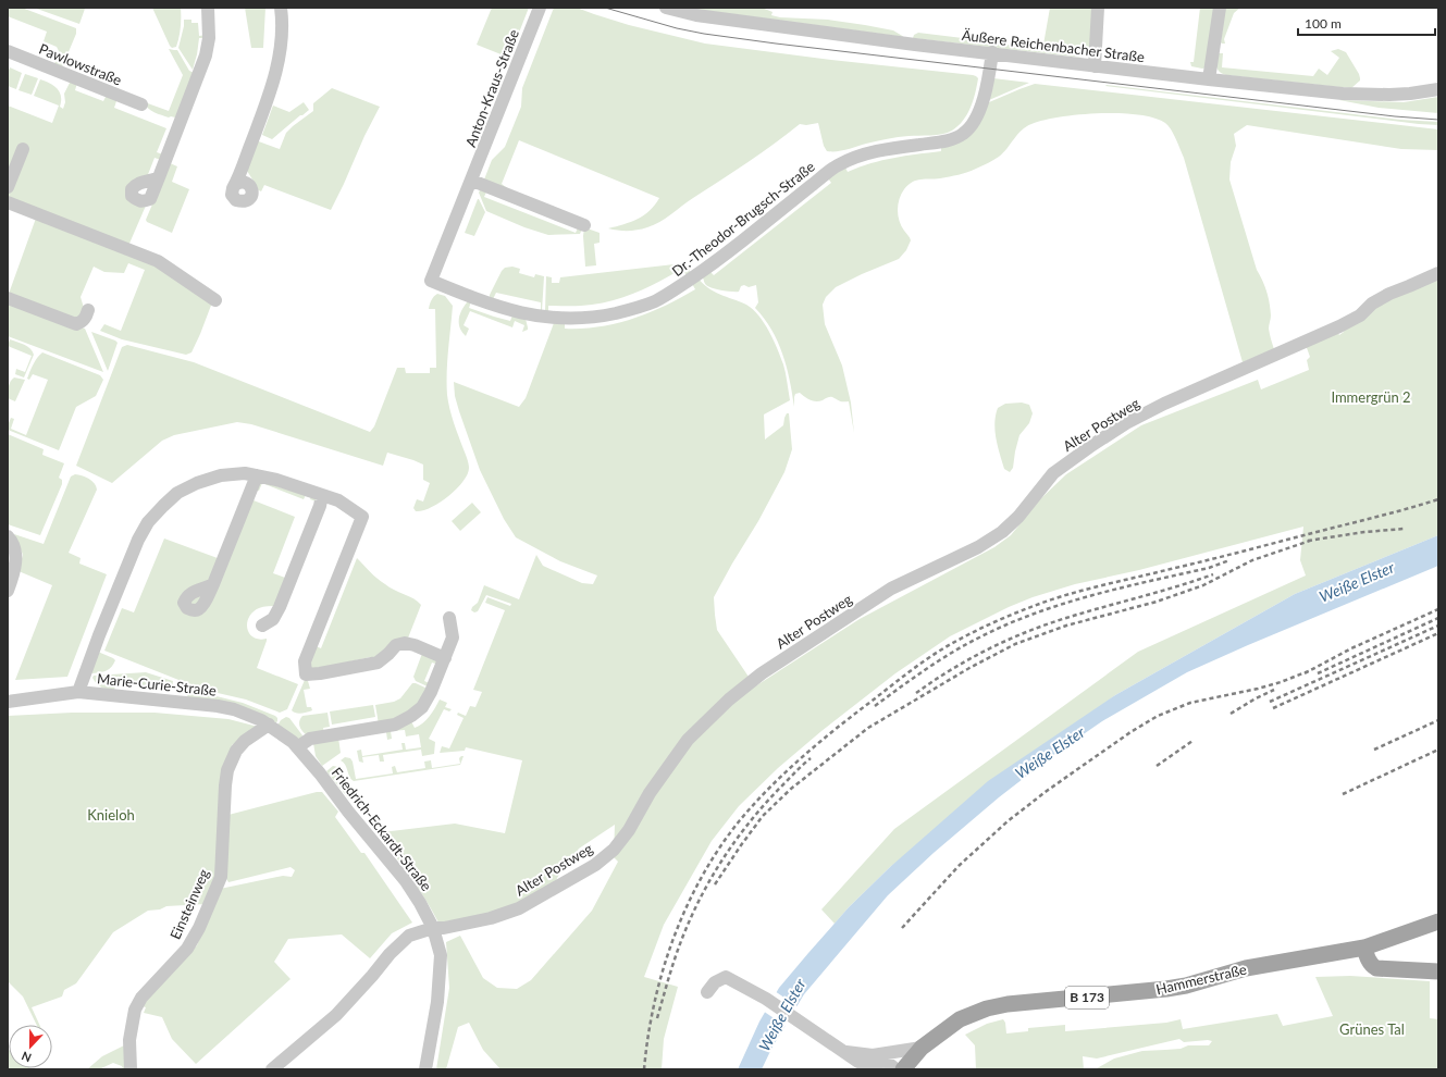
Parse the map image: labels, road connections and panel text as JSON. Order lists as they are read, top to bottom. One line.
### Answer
{"streets":{"main road":["Hammerstraße","B 173"],"street":["Äußere Reichenbacher Straße","Pawlowstraße","Anton-Kraus-Straße","Dr.-Theodor-Brugsch-Straße","Alter Postweg","Marie-Curie-Straße","Friedrich-Eckardt-Straße","Einsteinweg"]},"crossings":[["Äußere Reichenbacher Straße","Dr.-Theodor-Brugsch-Straße"],["Anton-Kraus-Straße","Dr.-Theodor-Brugsch-Straße"],["Alter Postweg","Friedrich-Eckardt-Straße"],["Marie-Curie-Straße","Friedrich-Eckardt-Straße"],["Marie-Curie-Straße","Einsteinweg"]],"water":["Weiße Elster"],"parks":["Immergrün 2","Knieloh","Grünes Tal"],"scale_bar":"100 m","north":"bottom"}
